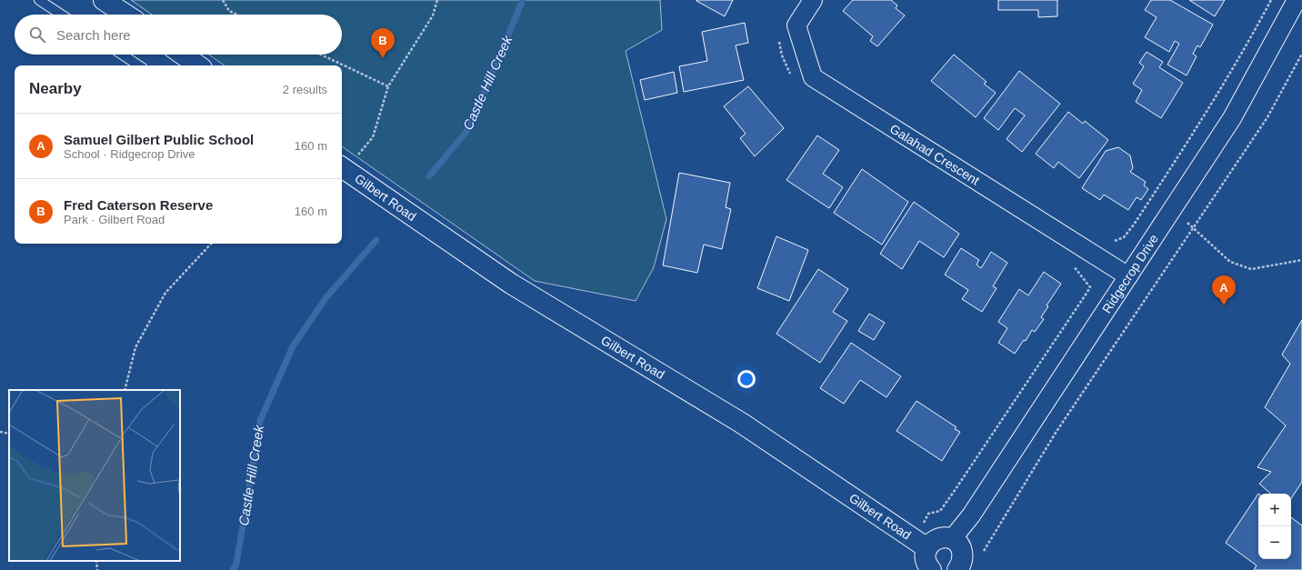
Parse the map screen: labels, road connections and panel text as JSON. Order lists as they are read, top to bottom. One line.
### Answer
{"streets":{"main road":["Gilbert Road"],"street":["Galahad Crescent","Ridgecrop Drive"]},"crossings":[["Galahad Crescent","Ridgecrop Drive"]],"water":["Castle Hill Creek"],"page":{"search":"Search here","pins":["B","A"],"heading":["Nearby","2 results"],"list":[{"mark":"A","name":"Samuel Gilbert Public School","note":"School · Ridgecrop Drive","value":"160 m"},{"mark":"B","name":"Fred Caterson Reserve","note":"Park · Gilbert Road","value":"160 m"}],"map_buttons":["+","−"]}}
